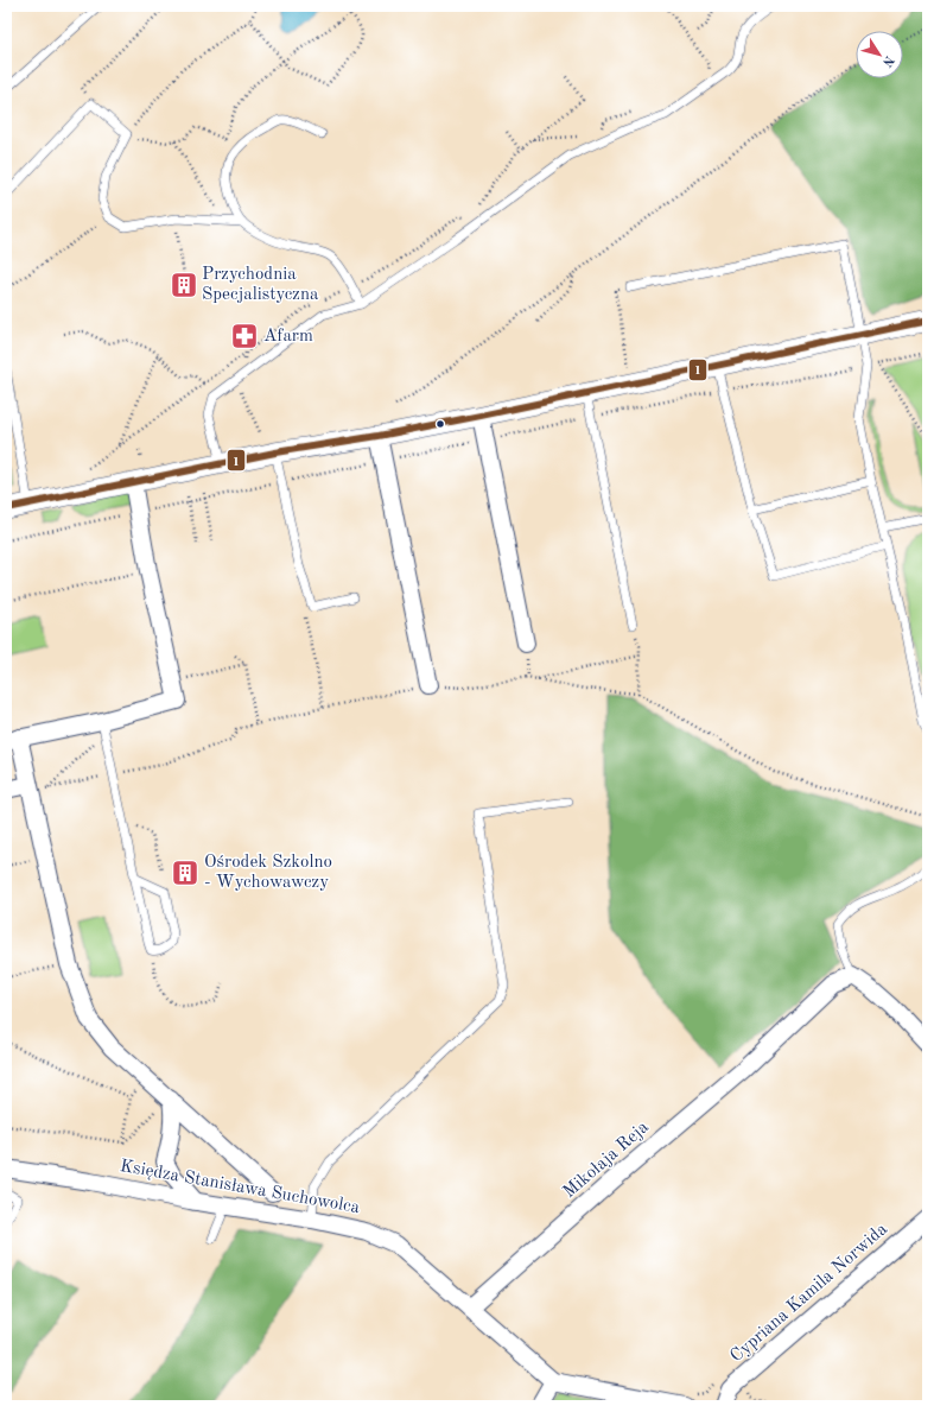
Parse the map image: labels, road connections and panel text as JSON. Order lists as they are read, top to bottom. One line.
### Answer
{"streets":{"street":["Mikołaja Reja","Księdza Stanisława Suchowolca","Cypriana Kamila Norwida"]},"crossings":[["Mikołaja Reja","Księdza Stanisława Suchowolca"]],"places":{"building":["Przychodnia Specjalistyczna","Ośrodek Szkolno - Wychowawczy"],"pharmacy":["Afarm"]},"lines":["transit line 1"],"north":"bottom right"}
